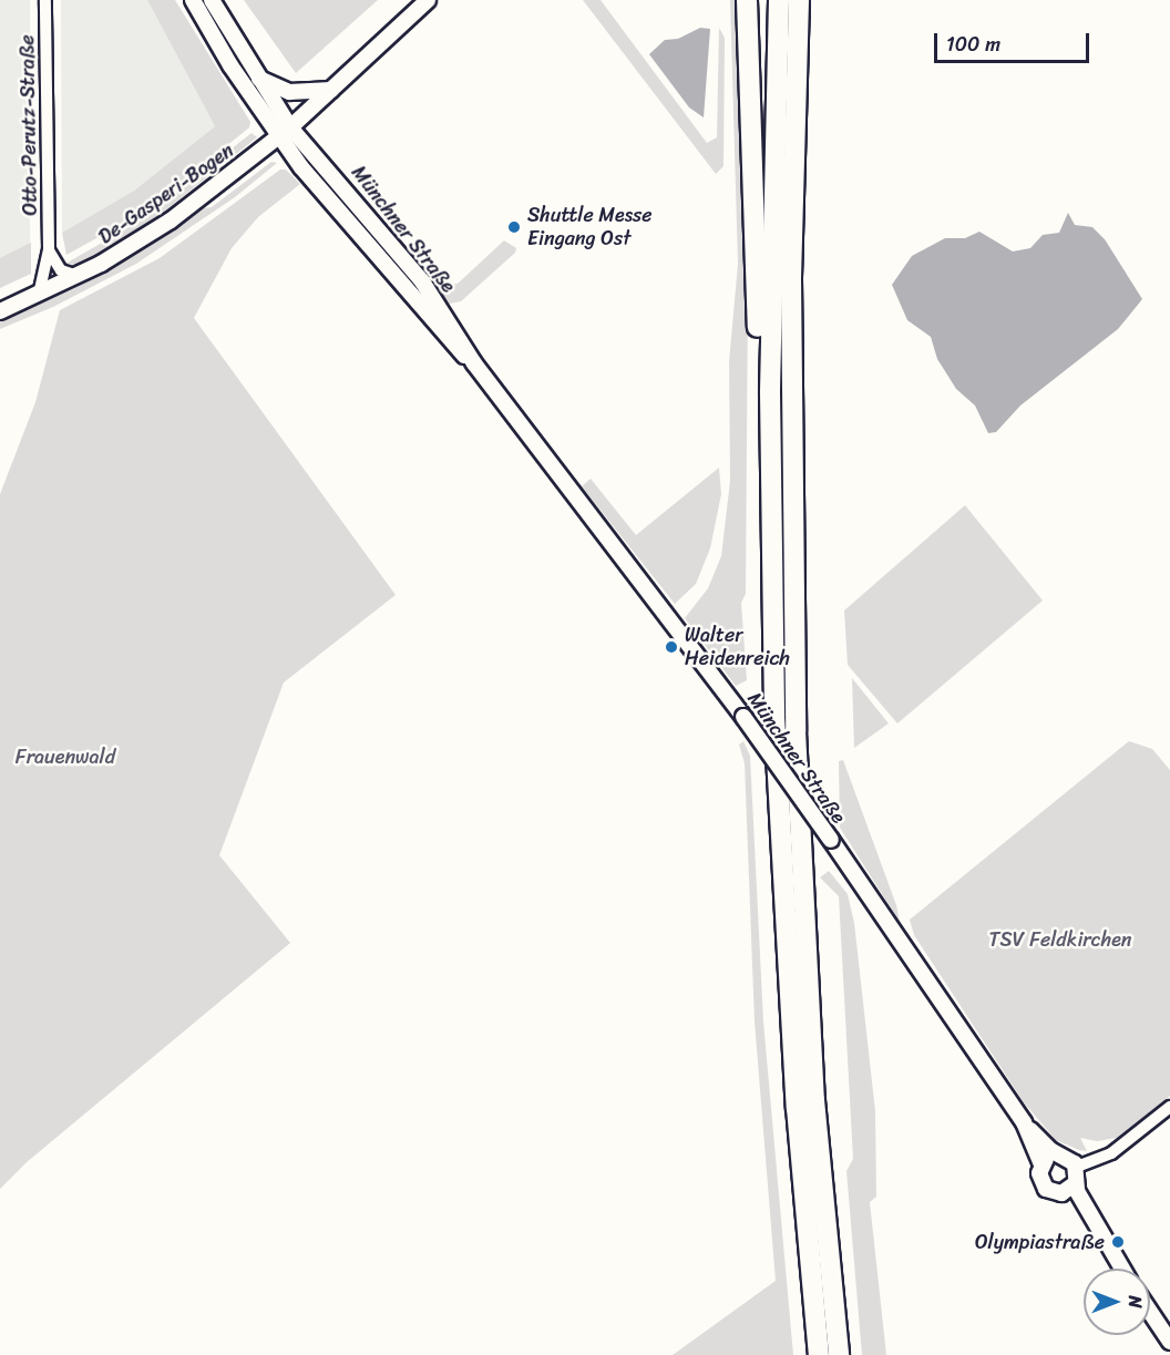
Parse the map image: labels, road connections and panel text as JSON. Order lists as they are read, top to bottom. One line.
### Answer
{"streets":{"street":["Otto-Perutz-Straße","De-Gasperi-Bogen","Münchner Straße"]},"crossings":[["Otto-Perutz-Straße","De-Gasperi-Bogen"],["De-Gasperi-Bogen","Münchner Straße"]],"parks":["Frauenwald","TSV Feldkirchen"],"places":["Shuttle Messe Eingang Ost","Walter Heidenreich","Olympiastraße"],"scale_bar":"100 m","north":"right"}
